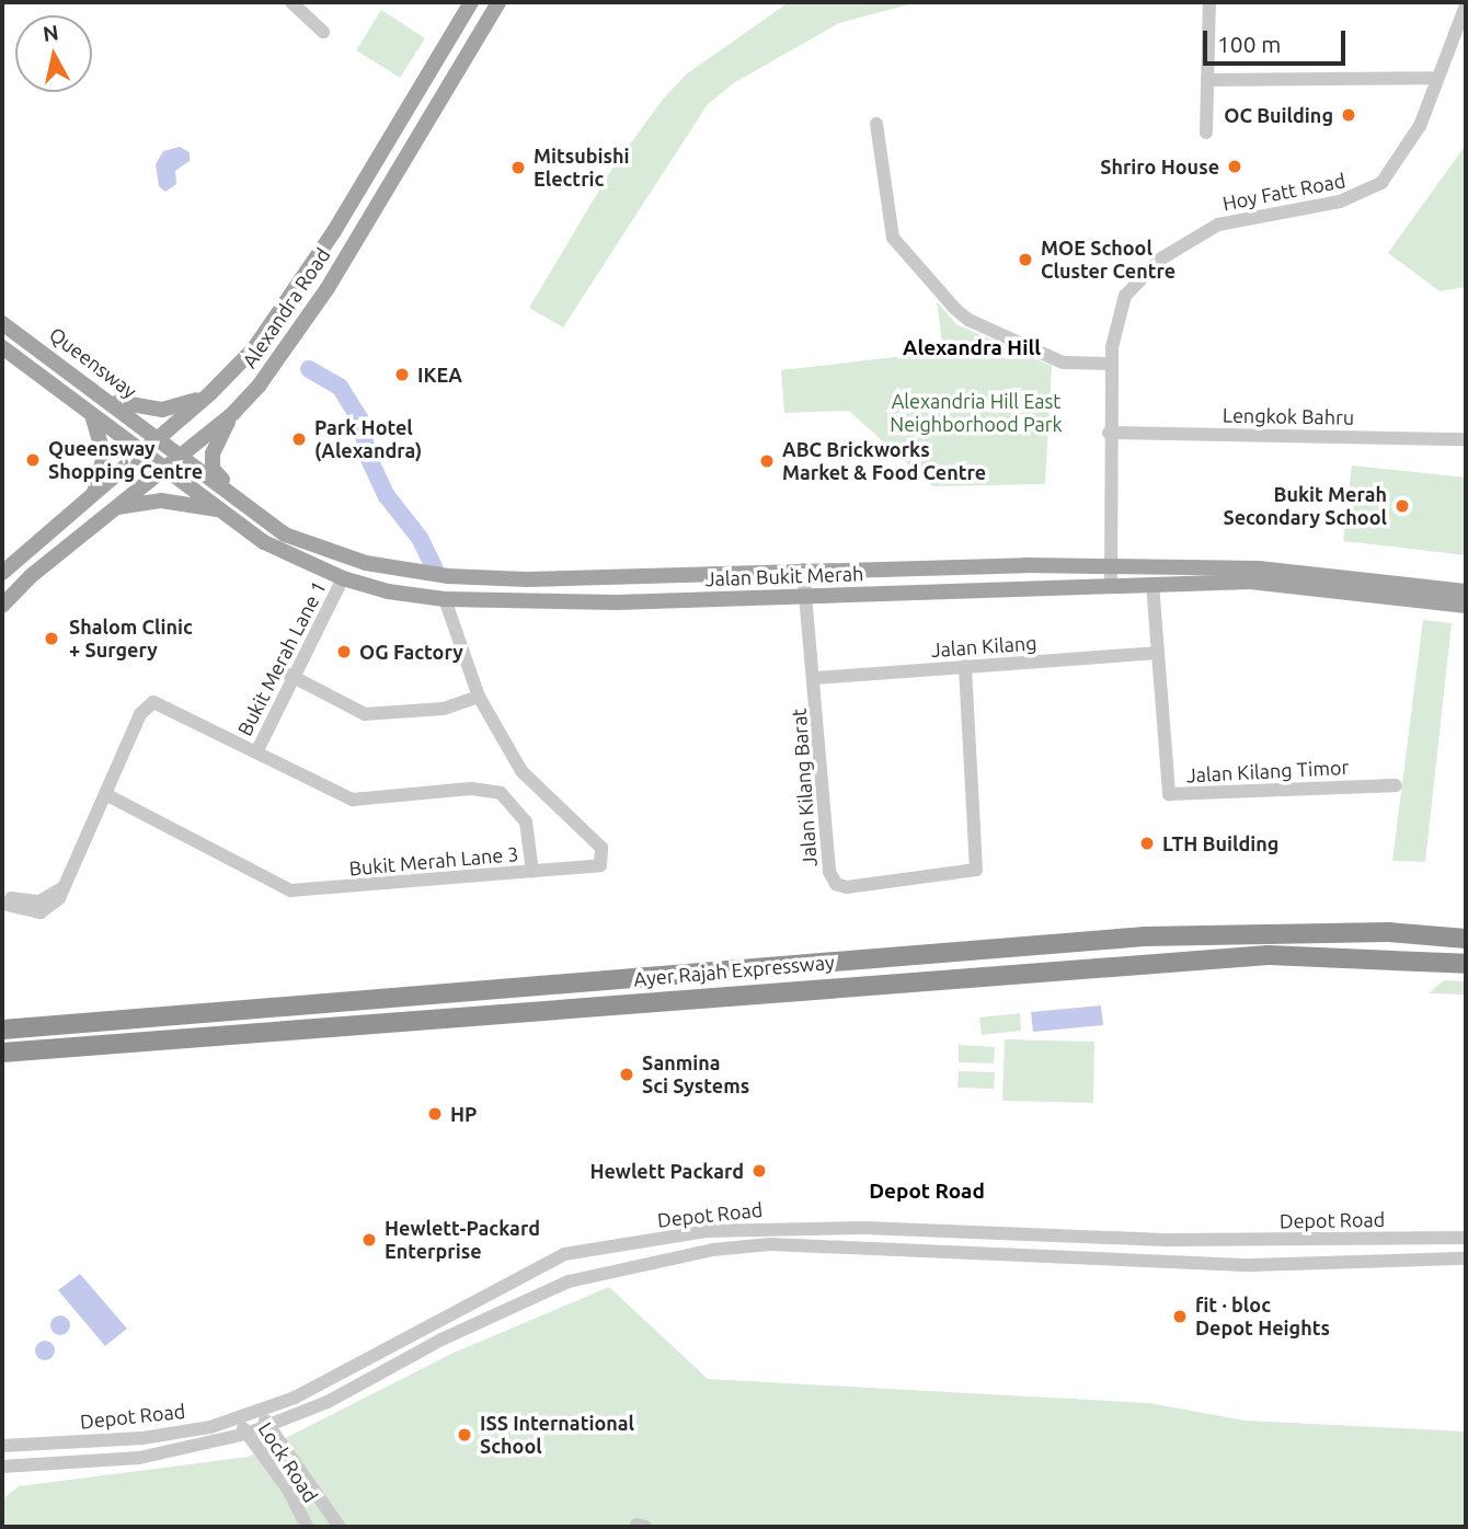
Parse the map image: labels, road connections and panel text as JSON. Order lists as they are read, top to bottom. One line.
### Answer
{"streets":{"highway":["Ayer Rajah Expressway"],"main road":["Alexandra Road","Queensway","Jalan Bukit Merah"],"street":["Hoy Fatt Road","Lengkok Bahru","Jalan Kilang","Bukit Merah Lane 1","Jalan Kilang Timor","Jalan Kilang Barat","Bukit Merah Lane 3","Depot Road","Lock Road"]},"crossings":[["Hoy Fatt Road","Lengkok Bahru"],["Hoy Fatt Road","Jalan Bukit Merah"],["Alexandra Road","Queensway"],["Alexandra Road","Jalan Bukit Merah"],["Queensway","Jalan Bukit Merah"],["Jalan Bukit Merah","Bukit Merah Lane 1"],["Jalan Bukit Merah","Jalan Kilang Timor"],["Jalan Bukit Merah","Jalan Kilang Barat"],["Jalan Kilang","Jalan Kilang Timor"],["Jalan Kilang","Jalan Kilang Barat"],["Bukit Merah Lane 1","Bukit Merah Lane 3"],["Depot Road","Lock Road"]],"districts":["Alexandra Hill","Depot Road"],"parks":["Alexandria Hill East Neighborhood Park"],"places":["OC Building","Shriro House","Mitsubishi Electric","MOE School Cluster Centre","IKEA","Park Hotel (Alexandra)","Queensway Shopping Centre","ABC Brickworks Market & Food Centre","Bukit Merah Secondary School","Shalom Clinic + Surgery","OG Factory","LTH Building","Sanmina Sci Systems","HP","Hewlett Packard","Hewlett-Packard Enterprise","fit · bloc Depot Heights","ISS International School"],"scale_bar":"100 m","north":"top"}
